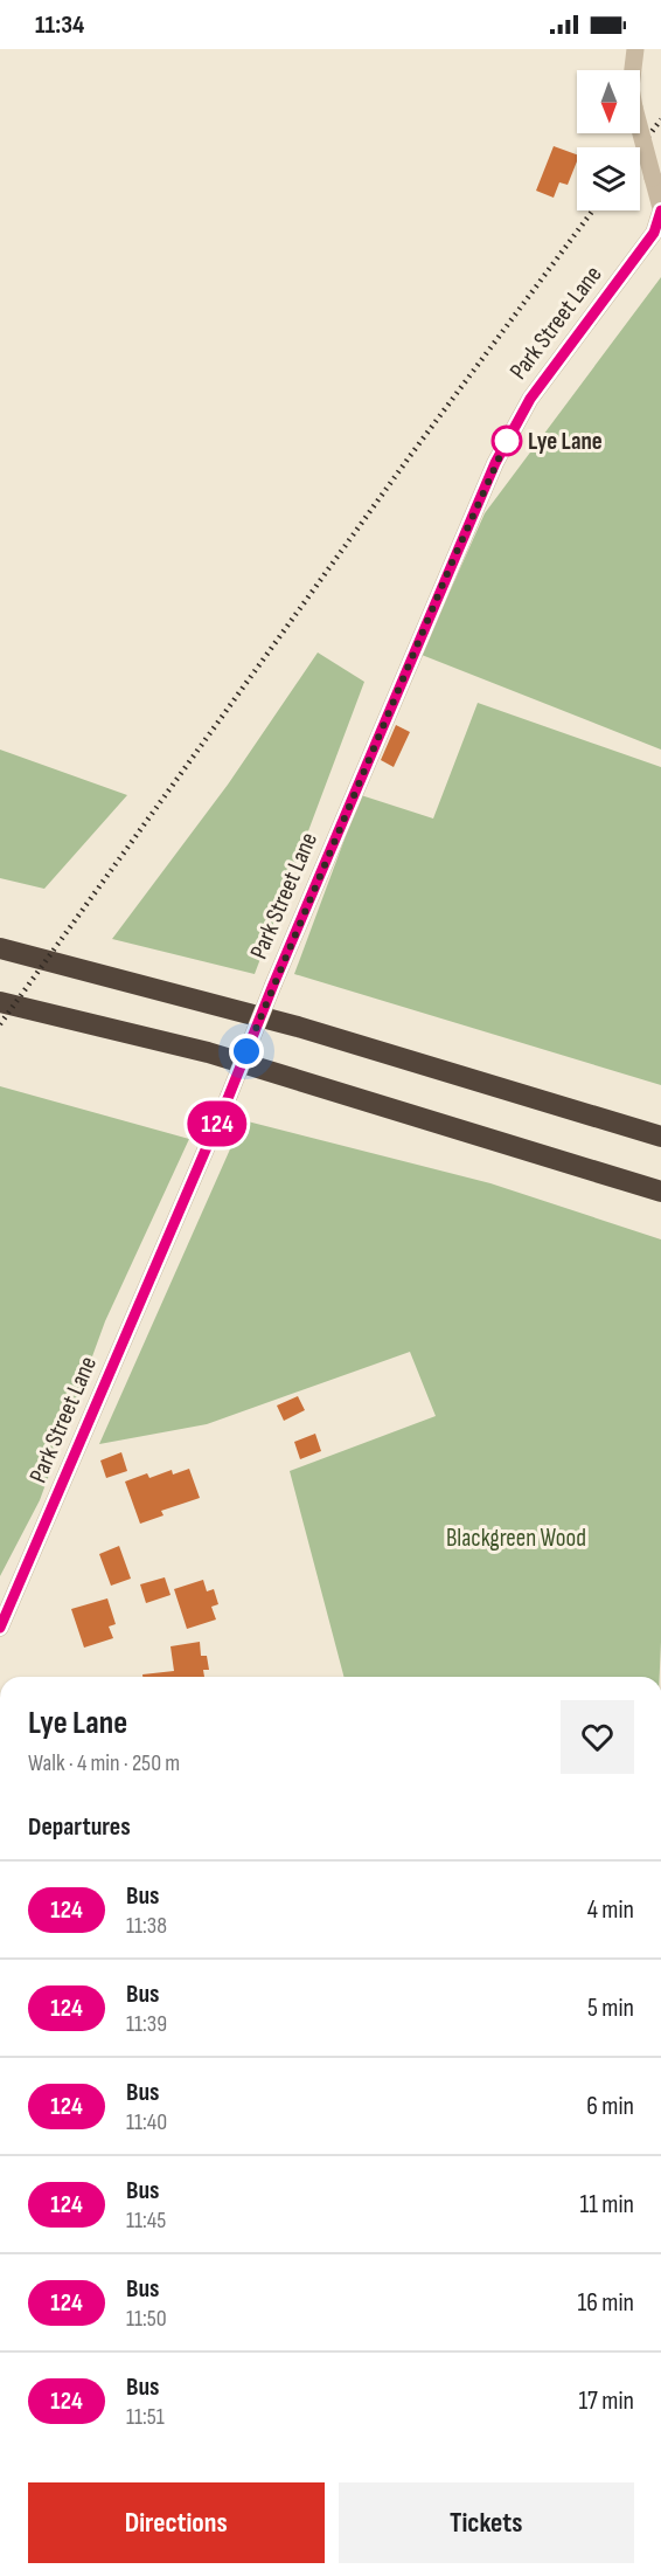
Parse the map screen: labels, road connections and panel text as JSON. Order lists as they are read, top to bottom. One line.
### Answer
{"streets":{"street":["Park Street Lane"]},"parks":["Blackgreen Wood"],"places":["Lye Lane"],"lines":["bus line 124"],"north":"bottom","page":{"status":"11:34","on_map":"124","heading":[["Lye Lane","Walk · 4 min · 250 m"],"Departures"],"list":[{"mark":"124","name":"Bus","note":"11:38","value":"4 min"},{"mark":"124","name":"Bus","note":"11:39","value":"5 min"},{"mark":"124","name":"Bus","note":"11:40","value":"6 min"},{"mark":"124","name":"Bus","note":"11:45","value":"11 min"},{"mark":"124","name":"Bus","note":"11:50","value":"16 min"},{"mark":"124","name":"Bus","note":"11:51","value":"17 min"}],"buttons":["Directions","Tickets"]}}
